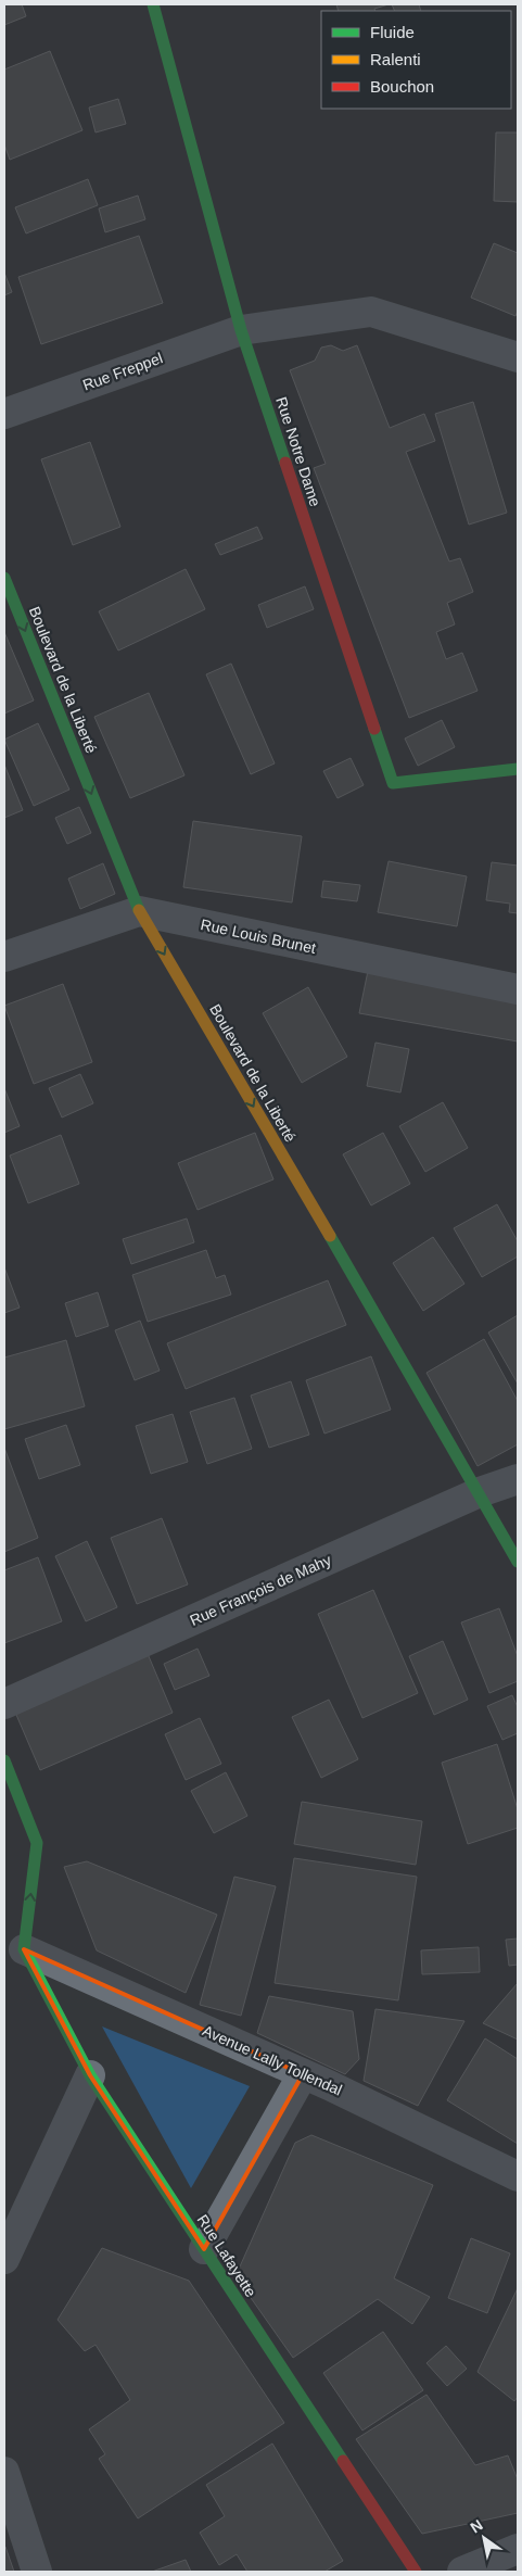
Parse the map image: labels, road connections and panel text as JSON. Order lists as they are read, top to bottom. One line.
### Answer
{"streets":{"street":["Rue Freppel","Rue Notre Dame","Boulevard de la Liberté","Rue Louis Brunet","Rue François de Mahy","Avenue Lally Tollendal","Rue Lafayette"]},"crossings":[["Rue Freppel","Rue Notre Dame"],["Boulevard de la Liberté","Rue Louis Brunet"],["Boulevard de la Liberté","Rue François de Mahy"],["Avenue Lally Tollendal","Rue Lafayette"]],"one_way":["Boulevard de la Liberté"],"legend":["Fluide","Ralenti","Bouchon"],"north":"top left"}
